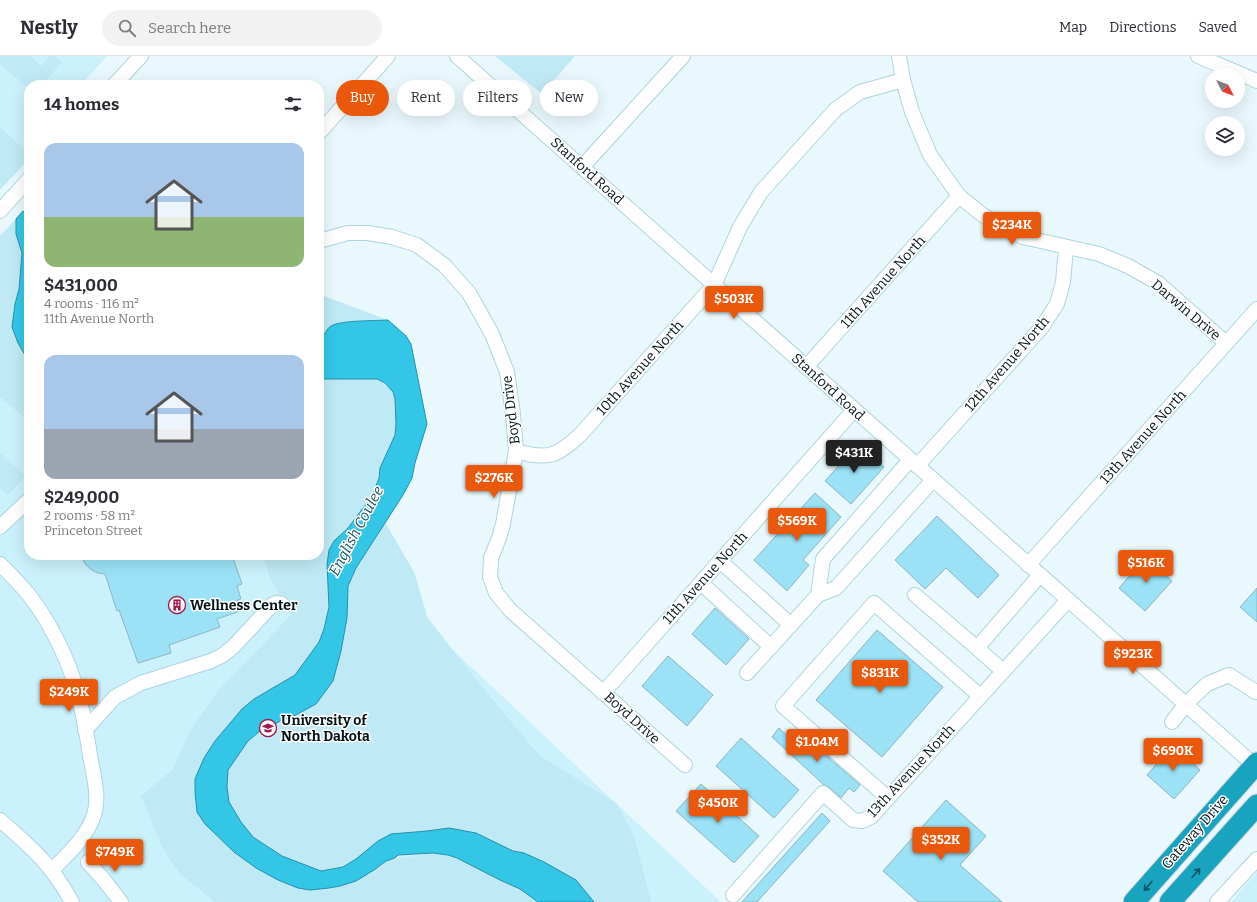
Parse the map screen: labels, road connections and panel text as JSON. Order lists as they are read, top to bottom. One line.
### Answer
{"streets":{"highway":["Gateway Drive"],"street":["Stanford Road","11th Avenue North","Darwin Drive","12th Avenue North","10th Avenue North","Boyd Drive","13th Avenue North"]},"crossings":[["Stanford Road","11th Avenue North"],["Stanford Road","12th Avenue North"],["Stanford Road","10th Avenue North"],["Stanford Road","13th Avenue North"],["Stanford Road","Gateway Drive"],["11th Avenue North","Darwin Drive"],["11th Avenue North","Boyd Drive"],["Darwin Drive","12th Avenue North"],["Darwin Drive","10th Avenue North"],["Darwin Drive","13th Avenue North"],["10th Avenue North","Boyd Drive"]],"water":["English Coulee"],"places":{"building":["Wellness Center"],"school or university":["University of North Dakota"]},"north":"bottom right","page":{"header":"Nestly","search":"Search here","nav":["Map","Directions","Saved"],"chip":["Buy","Rent","Filters","New"],"heading":"14 homes","list":[{"name":"$431,000","note":"4 rooms · 116 m² · 11th Avenue North"},{"name":"$249,000","note":"2 rooms · 58 m² · Princeton Street"}],"price":["$234K","$503K","$431K","$276K","$569K","$516K","$923K","$831K","$249K","$1.04M","$690K","$450K","$352K","$749K"]}}
